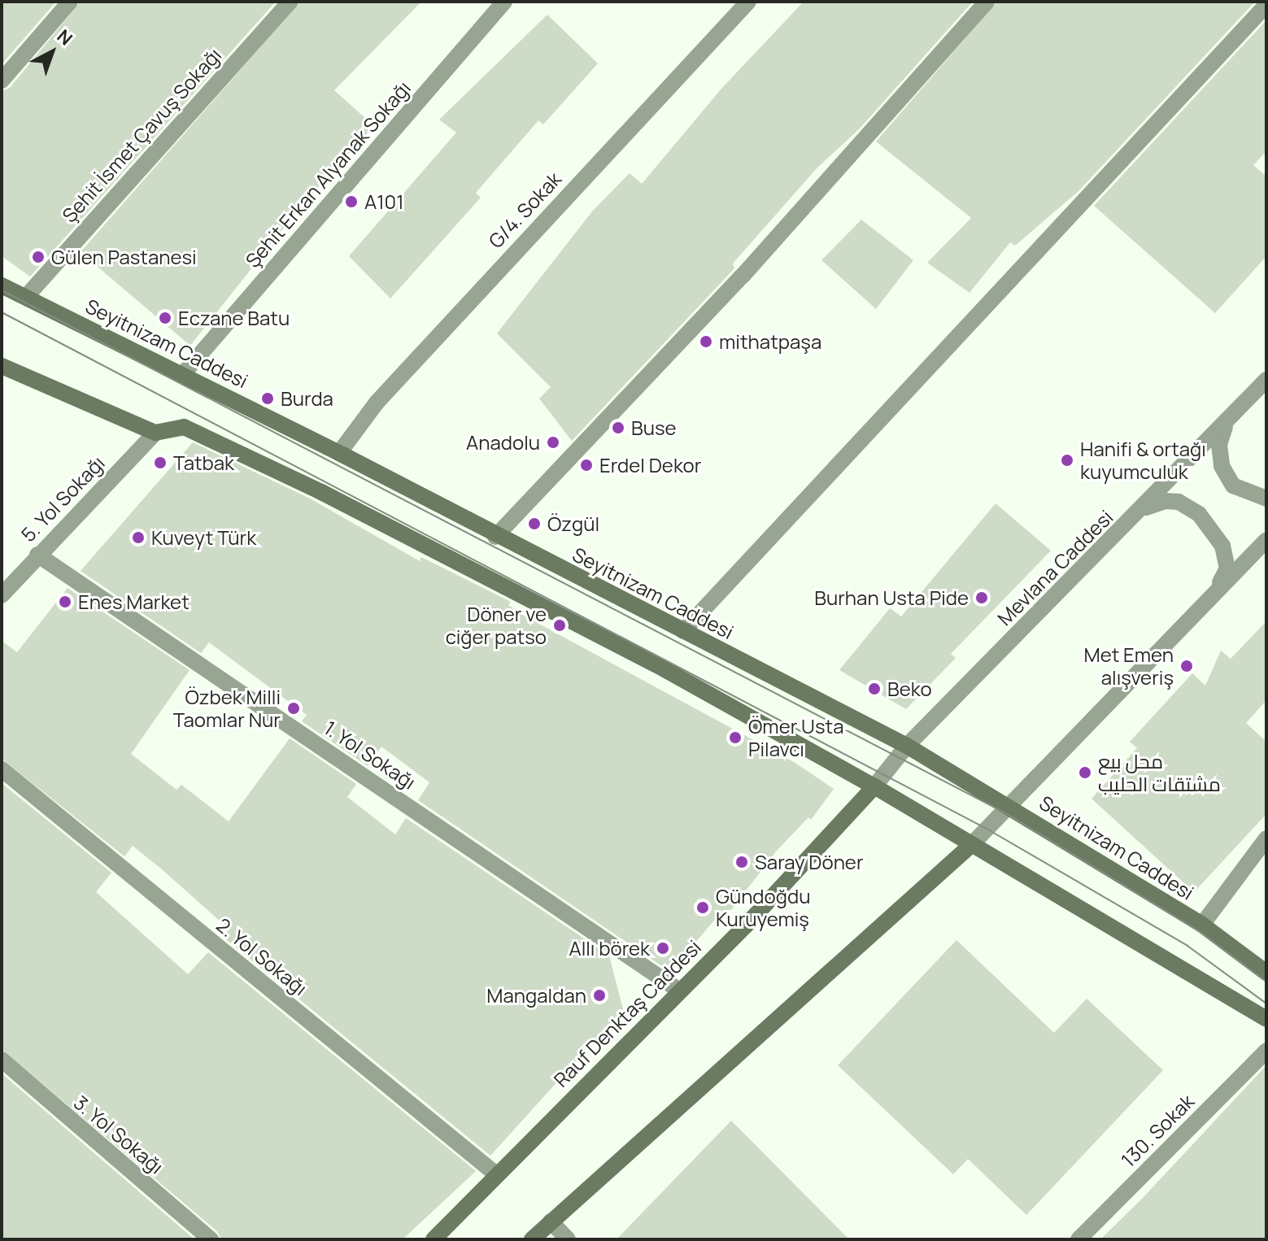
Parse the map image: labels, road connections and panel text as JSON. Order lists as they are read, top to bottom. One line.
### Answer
{"streets":{"main road":["Seyitnizam Caddesi","Rauf Denktaş Caddesi"],"street":["Şehit İsmet Çavuş Sokağı","Şehit Erkan Alyanak Sokağı","G/4. Sokak","5. Yol Sokağı","Mevlana Caddesi","1. Yol Sokağı","2. Yol Sokağı","130. Sokak","3. Yol Sokağı"]},"crossings":[["Şehit İsmet Çavuş Sokağı","Seyitnizam Caddesi"],["Şehit Erkan Alyanak Sokağı","Seyitnizam Caddesi"],["G/4. Sokak","Seyitnizam Caddesi"],["Seyitnizam Caddesi","Mevlana Caddesi"],["5. Yol Sokağı","1. Yol Sokağı"],["Mevlana Caddesi","Rauf Denktaş Caddesi"],["1. Yol Sokağı","Rauf Denktaş Caddesi"],["2. Yol Sokağı","Rauf Denktaş Caddesi"]],"places":["A101","Gülen Pastanesi","Eczane Batu","mithatpaşa","Burda","Buse","Anadolu","Hanifi & ortağı kuyumculuk","Tatbak","Erdel Dekor","Özgül","Kuveyt Türk","Burhan Usta Pide","Enes Market","Döner ve ciğer patso","Met Emen alışveriş","Beko","Özbek Milli Taomlar Nur","Ömer Usta Pilavcı","محل بيع مشتقات الحليب","Saray Döner","Gündoğdu Kuruyemiş","Allı börek","Mangaldan"],"north":"top right"}
